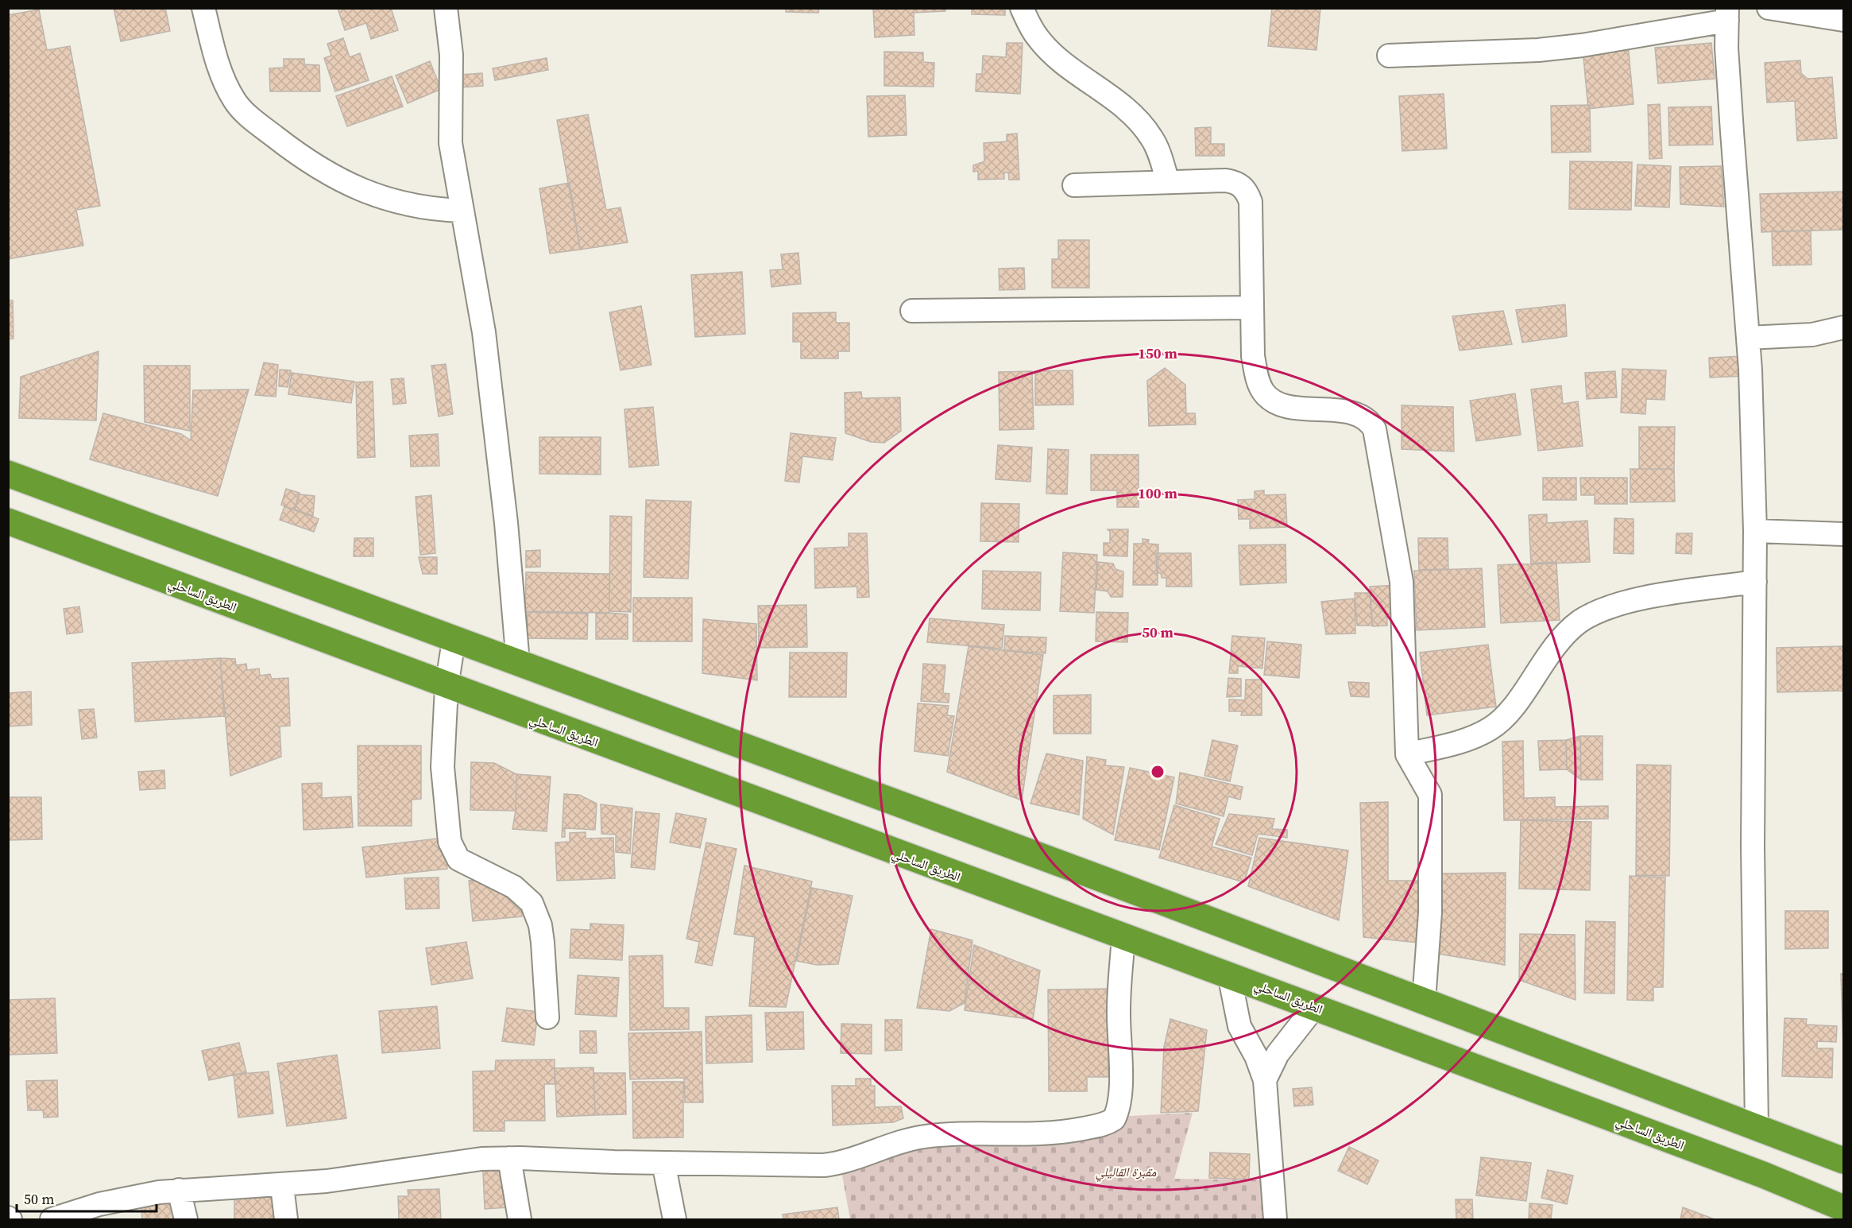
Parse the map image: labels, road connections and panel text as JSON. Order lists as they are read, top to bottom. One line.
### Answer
{"streets":{"highway":["الطريق الساحلي"]},"parks":["مقبرة القاليلي"],"scale_bar":"50 m","rings":["150 m","100 m","50 m"]}
